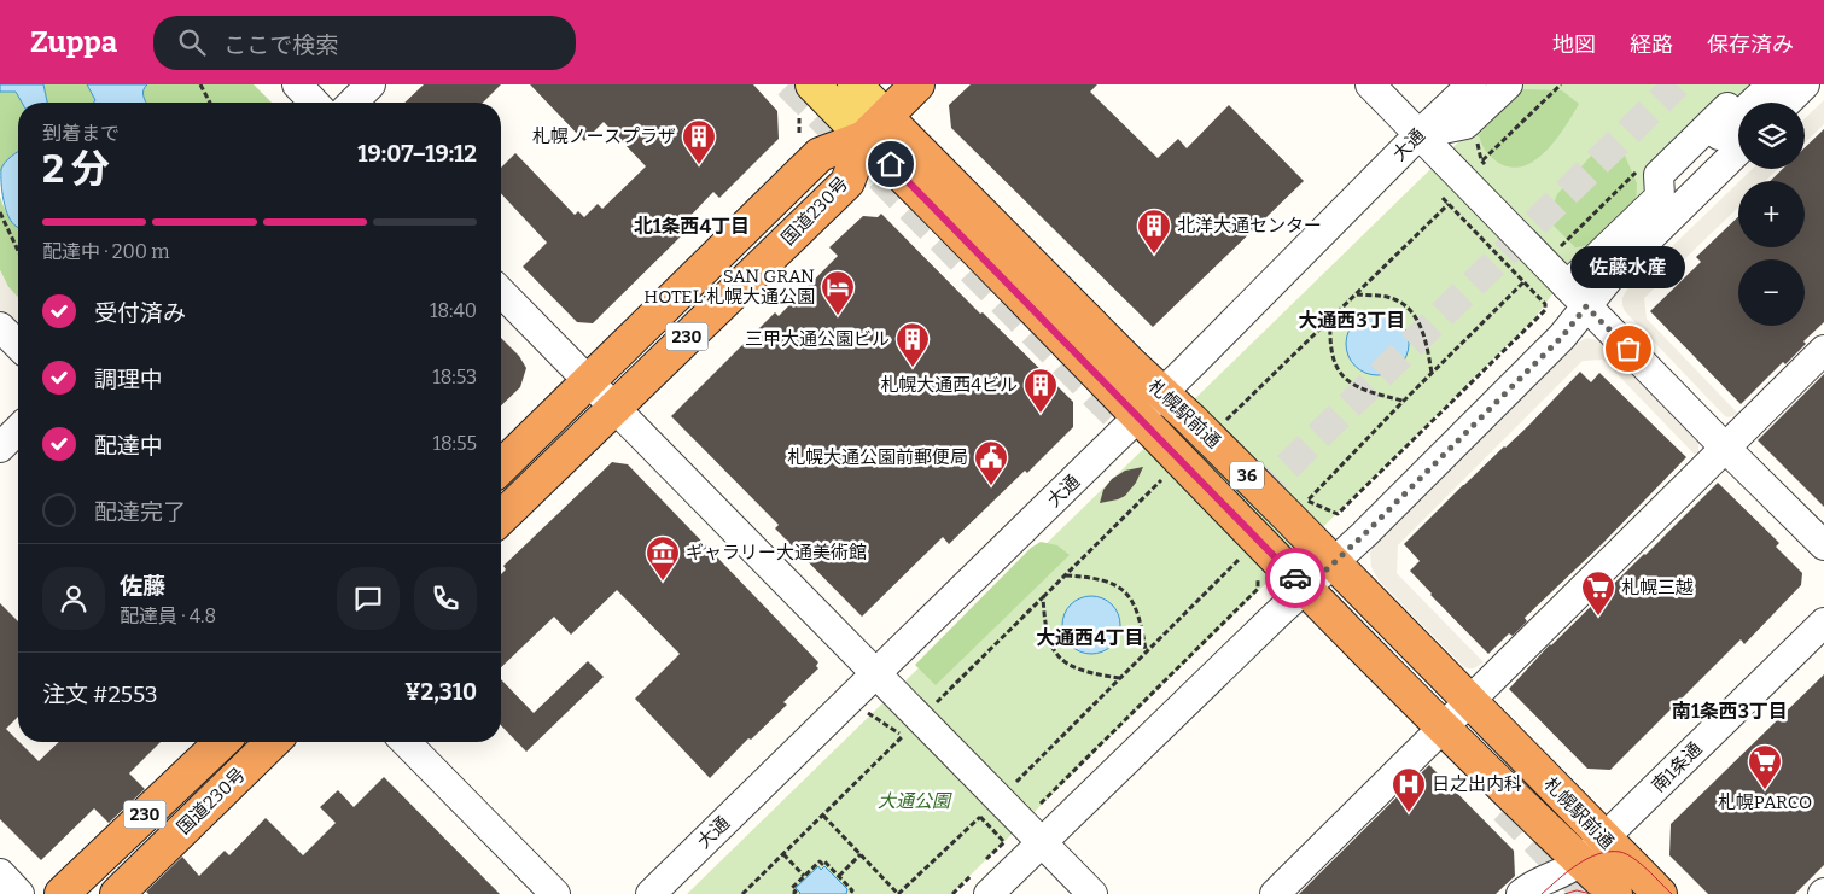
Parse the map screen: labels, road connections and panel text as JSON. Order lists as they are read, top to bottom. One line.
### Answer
{"streets":{"highway":["国道230号","230","札幌駅前通","36"],"street":["大通","南1条通"]},"crossings":[["大通","札幌駅前通"],["国道230号","札幌駅前通"],["札幌駅前通","南1条通"]],"districts":["北1条西4丁目","大通西3丁目","大通西4丁目","南1条西3丁目"],"parks":["大通公園"],"places":{"building":["札幌ノースプラザ","北洋大通センター","三甲大通公園ビル","札幌大通西4ビル"],"hotel":["SAN GRAN HOTEL 札幌大通公園"],"other":["佐藤水産"],"public building":["札幌大通公園前郵便局"],"museum":["ギャラリー大通美術館"],"supermarket":["札幌三越","札幌PARCO"],"hospital":["日之出内科"]},"page":{"header":"Zuppa","search":"ここで検索","nav":["地図","経路","保存済み"],"map_buttons":["+","−"],"heading":["2 分","到着まで","19:07–19:12"],"panel":["佐藤","配達員 · 4.8","注文 #2553","¥2,310"],"bar":"配達中 · 200 m","bubble":"佐藤水産","list":[["受付済み","18:40"],["調理中","18:53"],["配達中","18:55"],"配達完了"]}}
